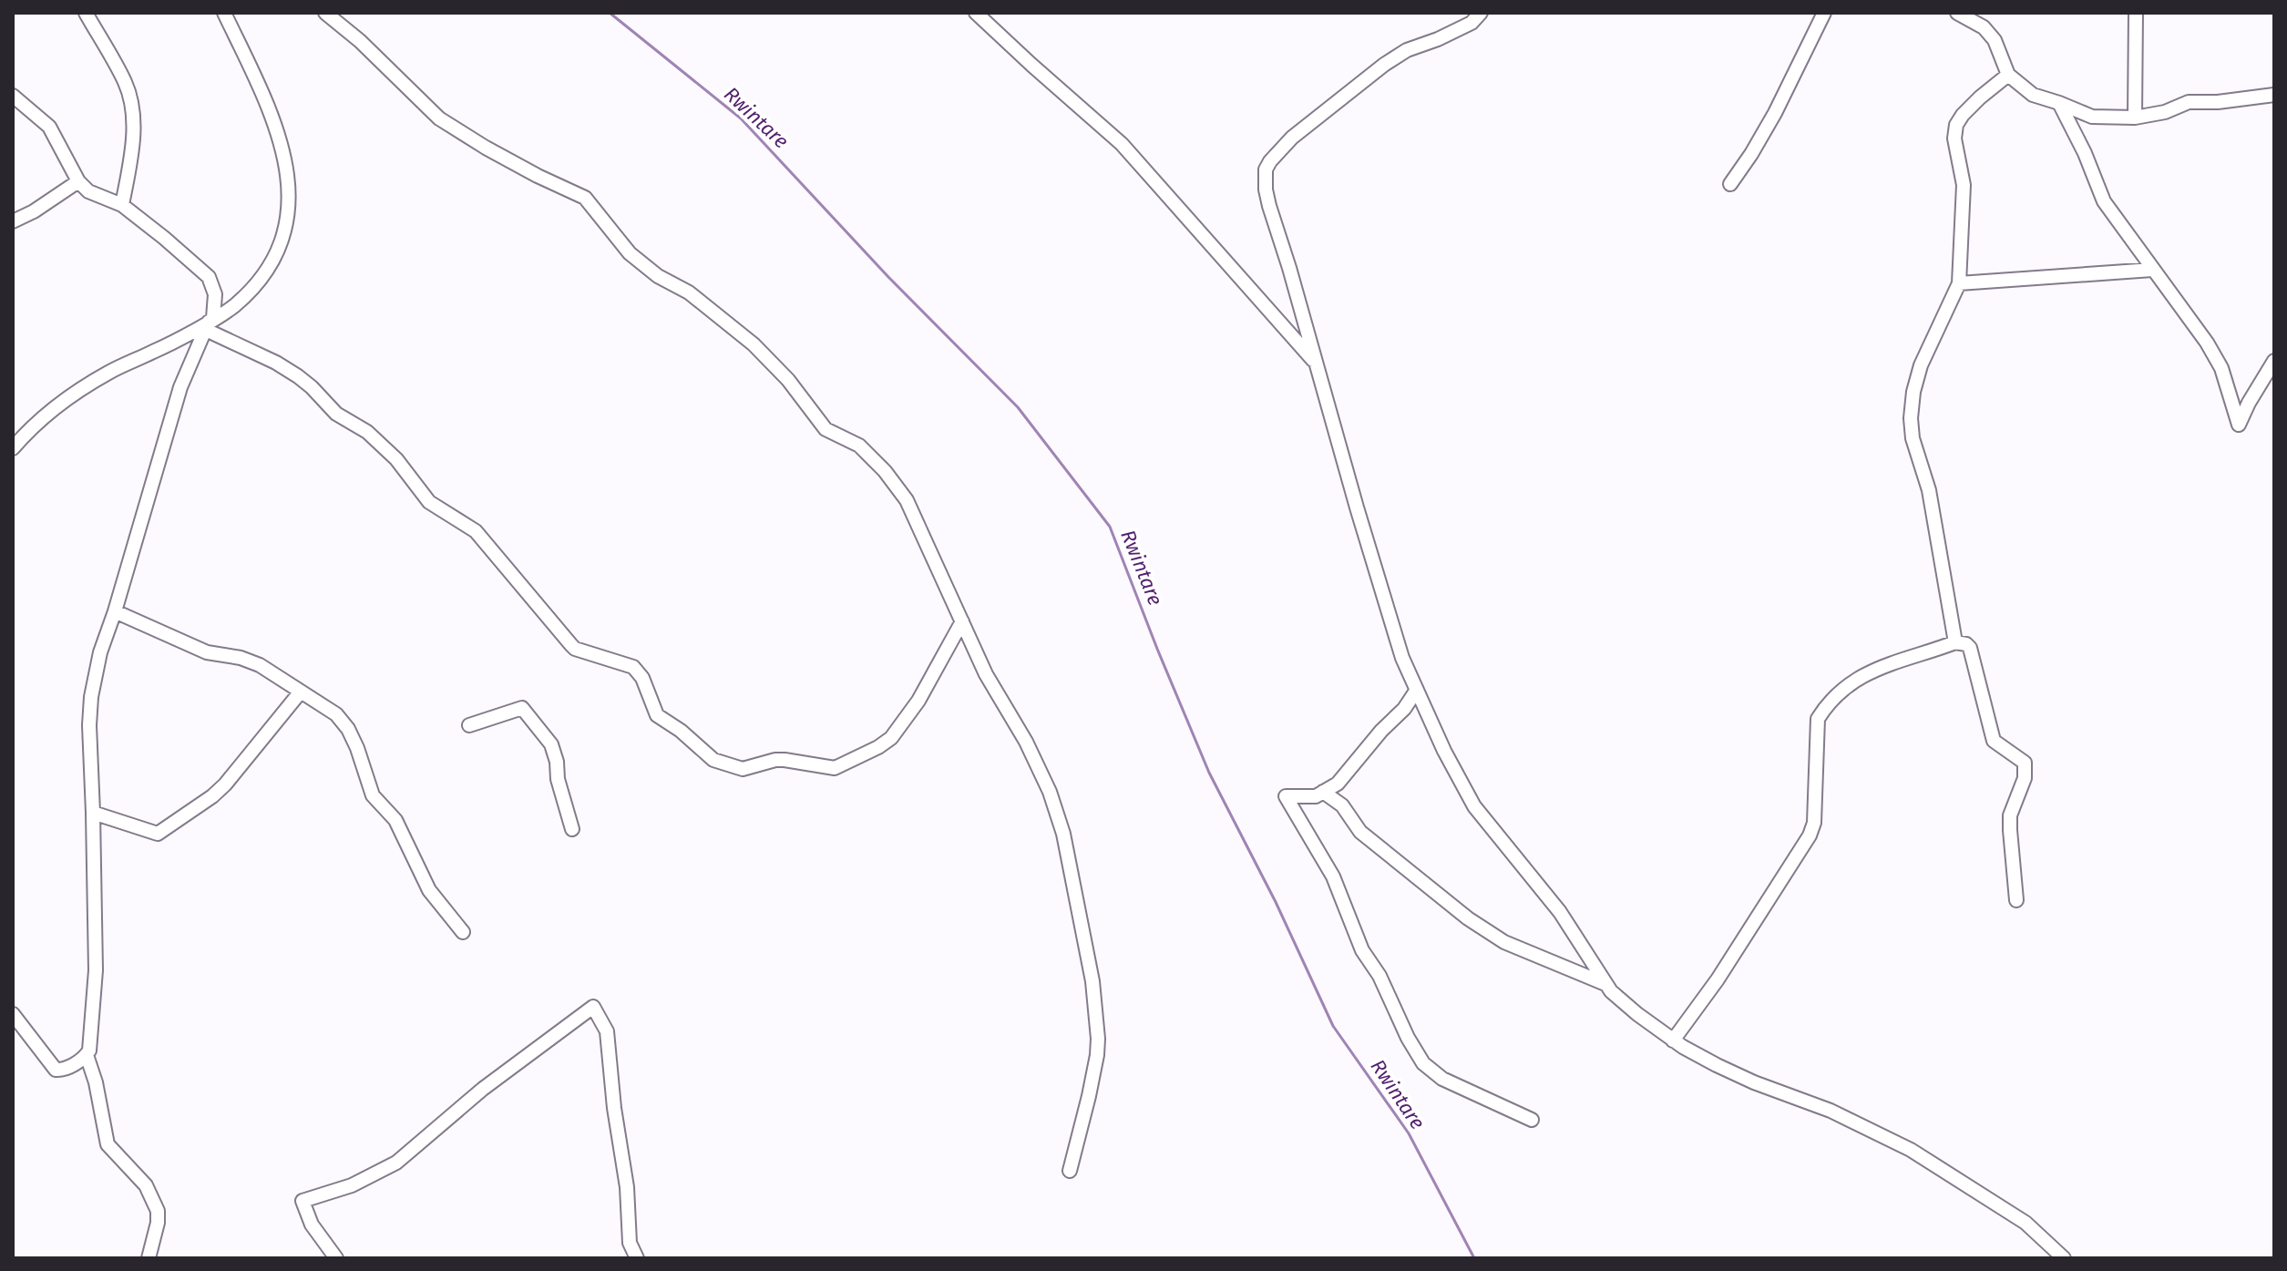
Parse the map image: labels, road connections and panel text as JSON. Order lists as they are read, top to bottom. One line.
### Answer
{"water":["Rwintare"]}
